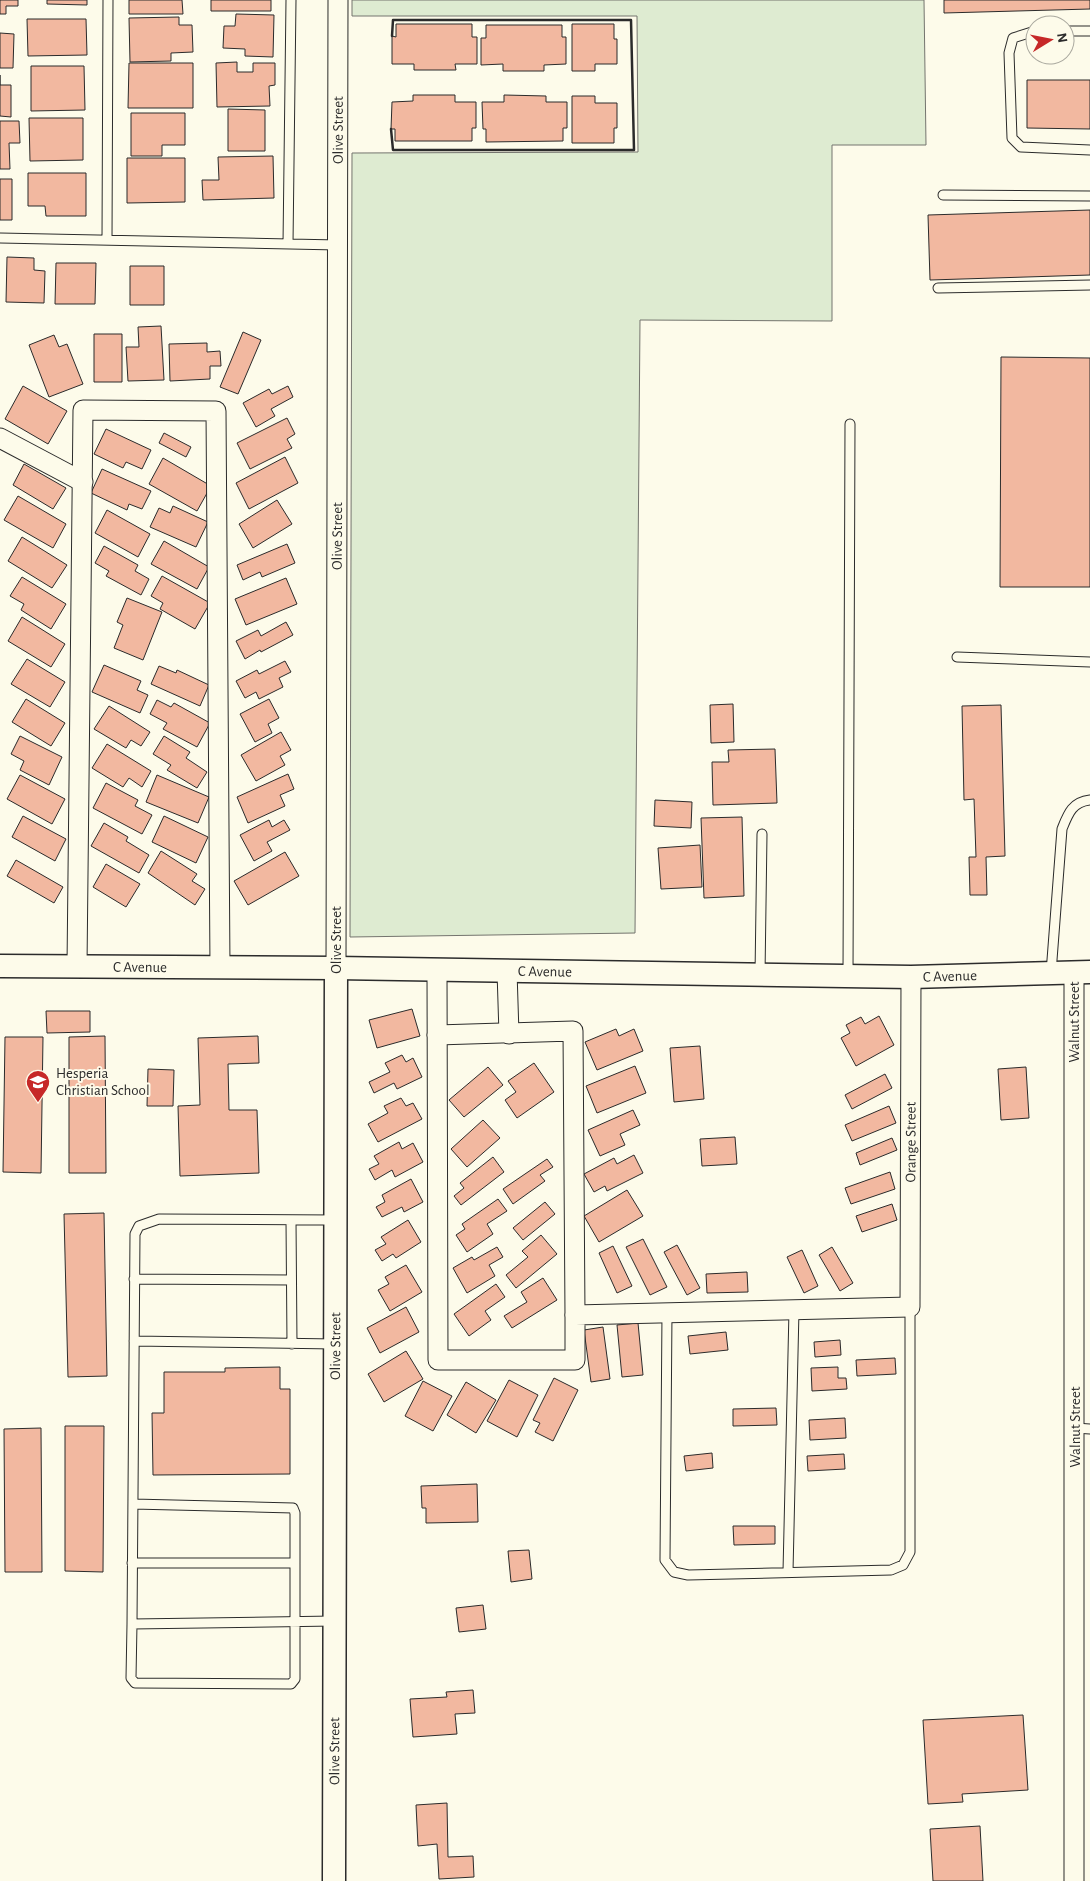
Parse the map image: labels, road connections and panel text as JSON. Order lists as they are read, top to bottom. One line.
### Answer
{"streets":{"street":["Olive Street","C Avenue","Walnut Street","Orange Street"]},"crossings":[["Olive Street","C Avenue"],["C Avenue","Walnut Street"],["C Avenue","Orange Street"]],"places":{"school or university":["Hesperia Christian School"]},"north":"right"}
